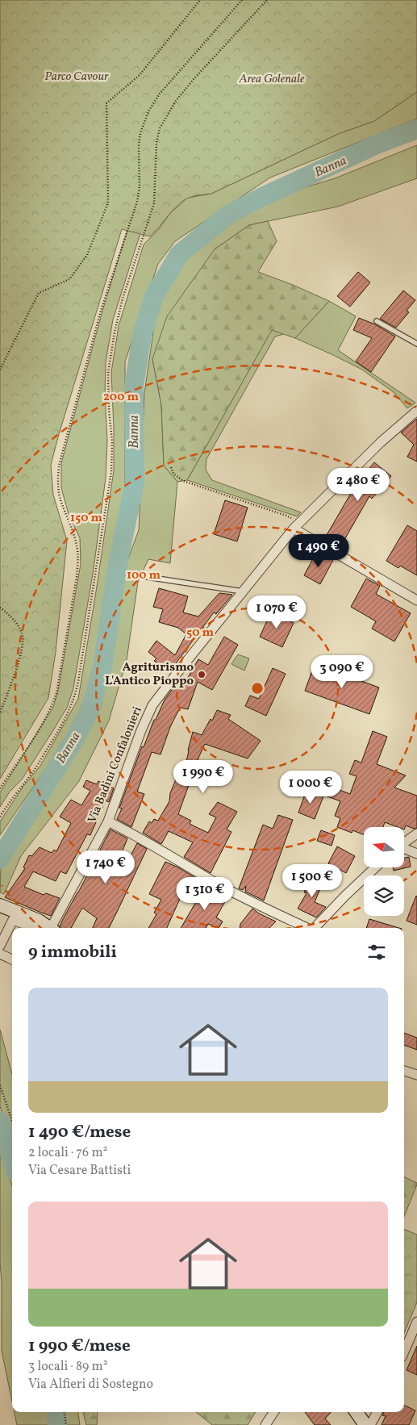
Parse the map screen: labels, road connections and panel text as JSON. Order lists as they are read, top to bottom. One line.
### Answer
{"streets":{"street":["Via Badini Confalonieri"]},"water":["Banna"],"parks":["Parco Cavour","Area Golenale"],"places":["Agriturismo L'Antico Pioppo"],"north":"left","page":{"price":["2 480 €","1 490 €","1 070 €","3 090 €","1 990 €","1 000 €","1 740 €","1 500 €","1 310 €"],"heading":"9 immobili","list":[{"name":"1 490 €/mese","note":"2 locali · 76 m² · Via Cesare Battisti"},{"name":"1 990 €/mese","note":"3 locali · 89 m² · Via Alfieri di Sostegno"}]},"rings":["200 m","150 m","100 m","50 m"]}
